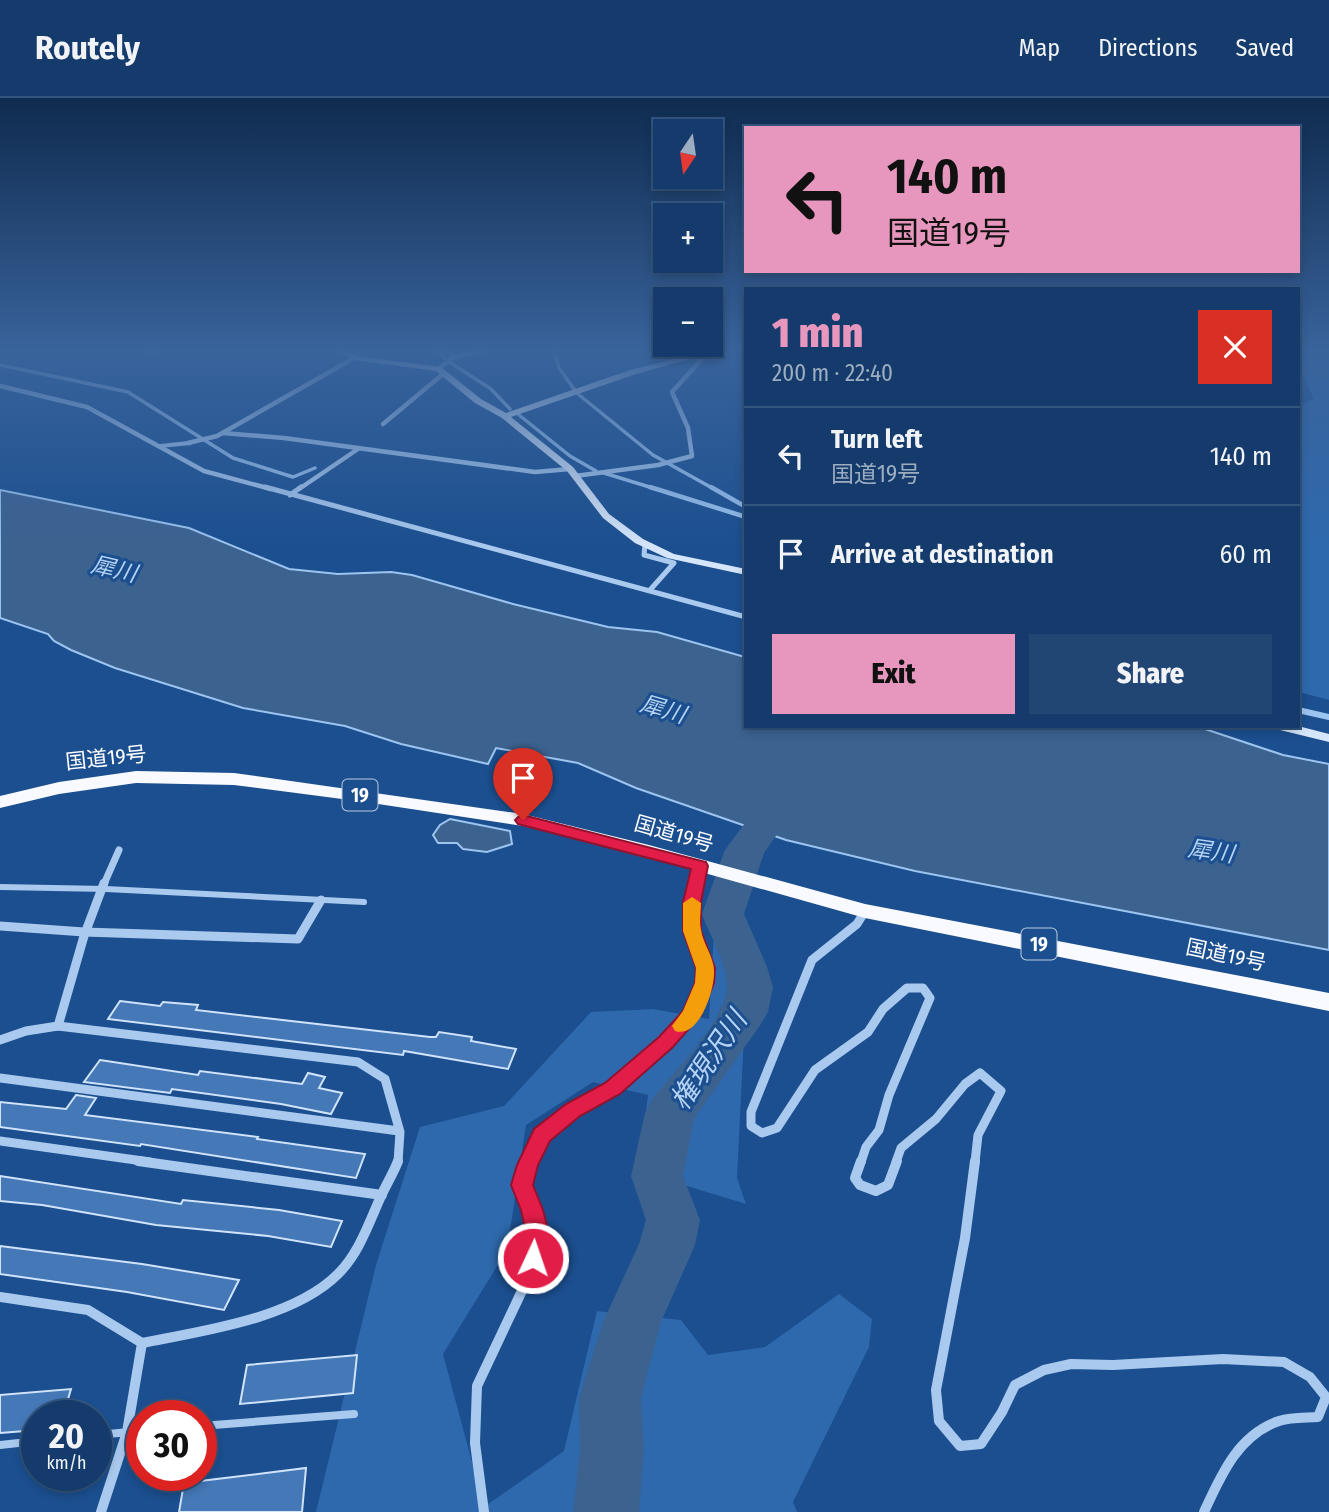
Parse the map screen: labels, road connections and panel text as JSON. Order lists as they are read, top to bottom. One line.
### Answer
{"streets":{"highway":["国道19号","19"]},"water":["犀川","権現沢川"],"north":"bottom","page":{"header":"Routely","nav":["Map","Directions","Saved"],"map_buttons":["+","−"],"turn":["140 m","国道19号"],"heading":["1 min","200 m · 22:40"],"list":[{"name":"Turn left","note":"国道19号","value":"140 m"},{"name":"Arrive at destination","value":"60 m"}],"buttons":["Exit","Share"],"speed":"20 km/h","limit":"30"}}
